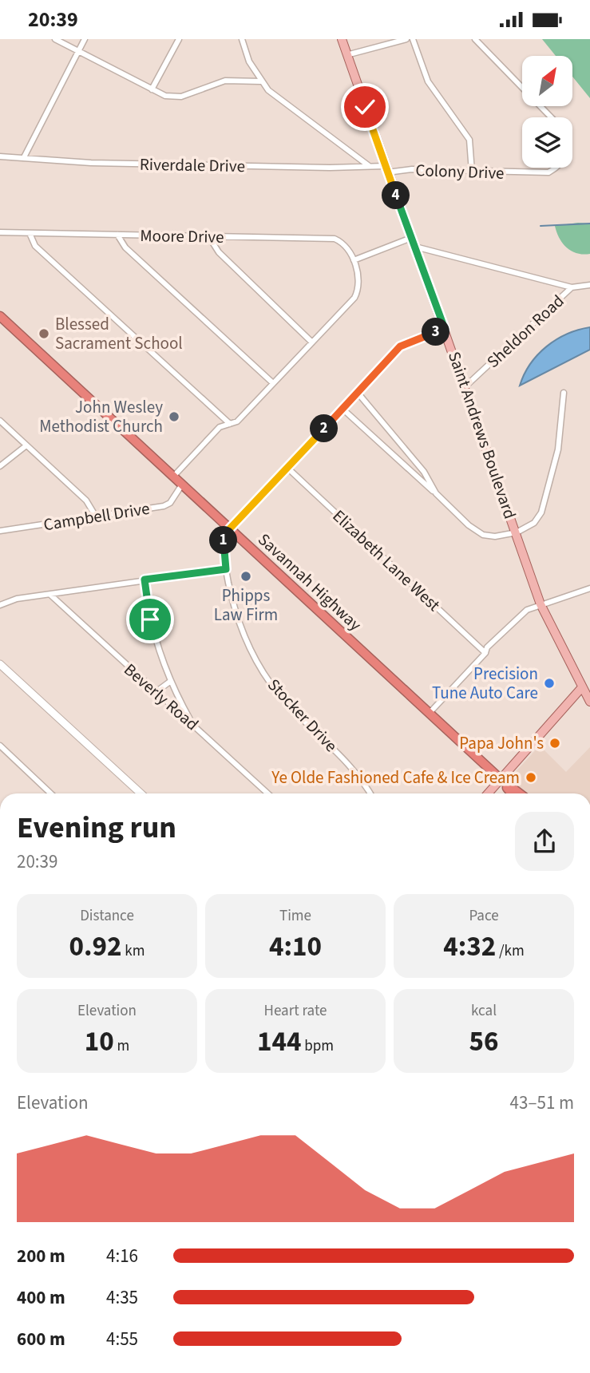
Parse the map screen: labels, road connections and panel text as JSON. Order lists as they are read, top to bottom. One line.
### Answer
{"streets":{"highway":["Savannah Highway"],"main road":["Saint Andrews Boulevard"],"street":["Riverdale Drive","Colony Drive","Moore Drive","Sheldon Road","Campbell Drive","Elizabeth Lane West","Beverly Road","Stocker Drive"]},"crossings":[["Riverdale Drive","Colony Drive"],["Riverdale Drive","Saint Andrews Boulevard"],["Colony Drive","Saint Andrews Boulevard"],["Moore Drive","Savannah Highway"],["Sheldon Road","Saint Andrews Boulevard"],["Campbell Drive","Savannah Highway"],["Savannah Highway","Stocker Drive"]],"places":["Blessed Sacrament School","John Wesley Methodist Church","Phipps Law Firm","Precision Tune Auto Care","Papa John's","Ye Olde Fashioned Cafe & Ice Cream"],"north":"top right","page":{"status":"20:39","pins":["4","3","2","1"],"heading":["Evening run","20:39"],"stats":[["Distance","0.92 km"],["Time","4:10"],["Pace","4:32 /km"],["Elevation","10 m"],["Heart rate","144 bpm"],["kcal","56"]],"chart":["Elevation","43–51 m"],"list":[{"name":"200 m","note":"4:16"},{"name":"400 m","note":"4:35"},{"name":"600 m","note":"4:55"}]}}
